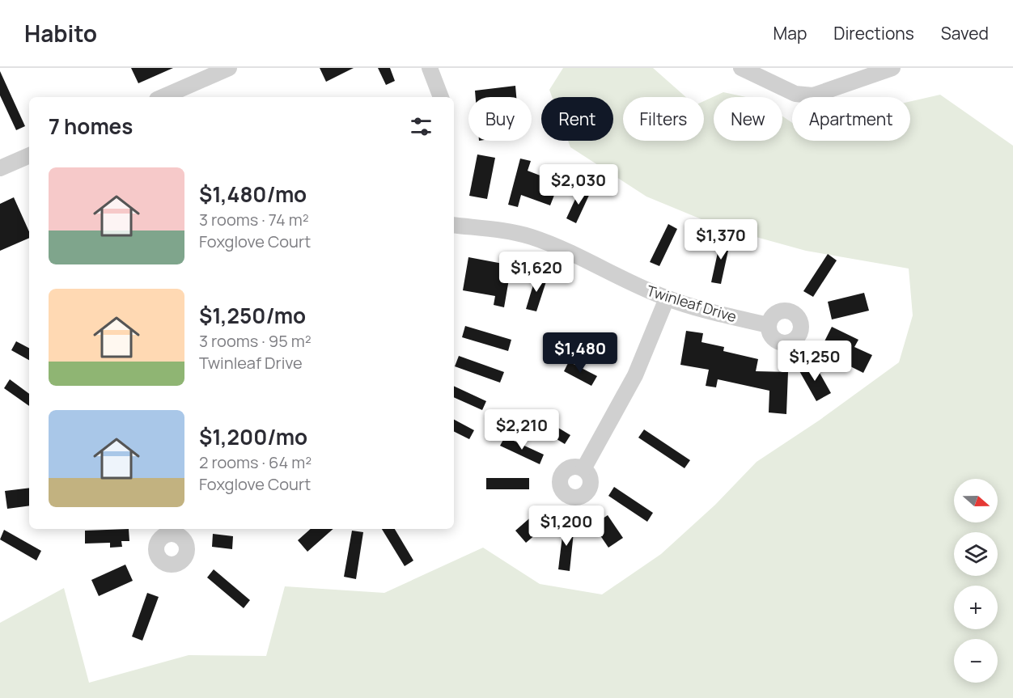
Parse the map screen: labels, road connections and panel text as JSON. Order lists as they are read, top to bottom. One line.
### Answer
{"streets":{"street":["Twinleaf Drive"]},"north":"right","page":{"header":"Habito","nav":["Map","Directions","Saved"],"chip":["Buy","Rent","Filters","New","Apartment"],"heading":"7 homes","list":[{"name":"$1,480/mo","note":"3 rooms · 74 m² · Foxglove Court"},{"name":"$1,250/mo","note":"3 rooms · 95 m² · Twinleaf Drive"},{"name":"$1,200/mo","note":"2 rooms · 64 m² · Foxglove Court"}],"price":["$2,030","$1,370","$1,620","$1,480","$1,250","$2,210","$1,200"],"map_buttons":["+","−"]}}
